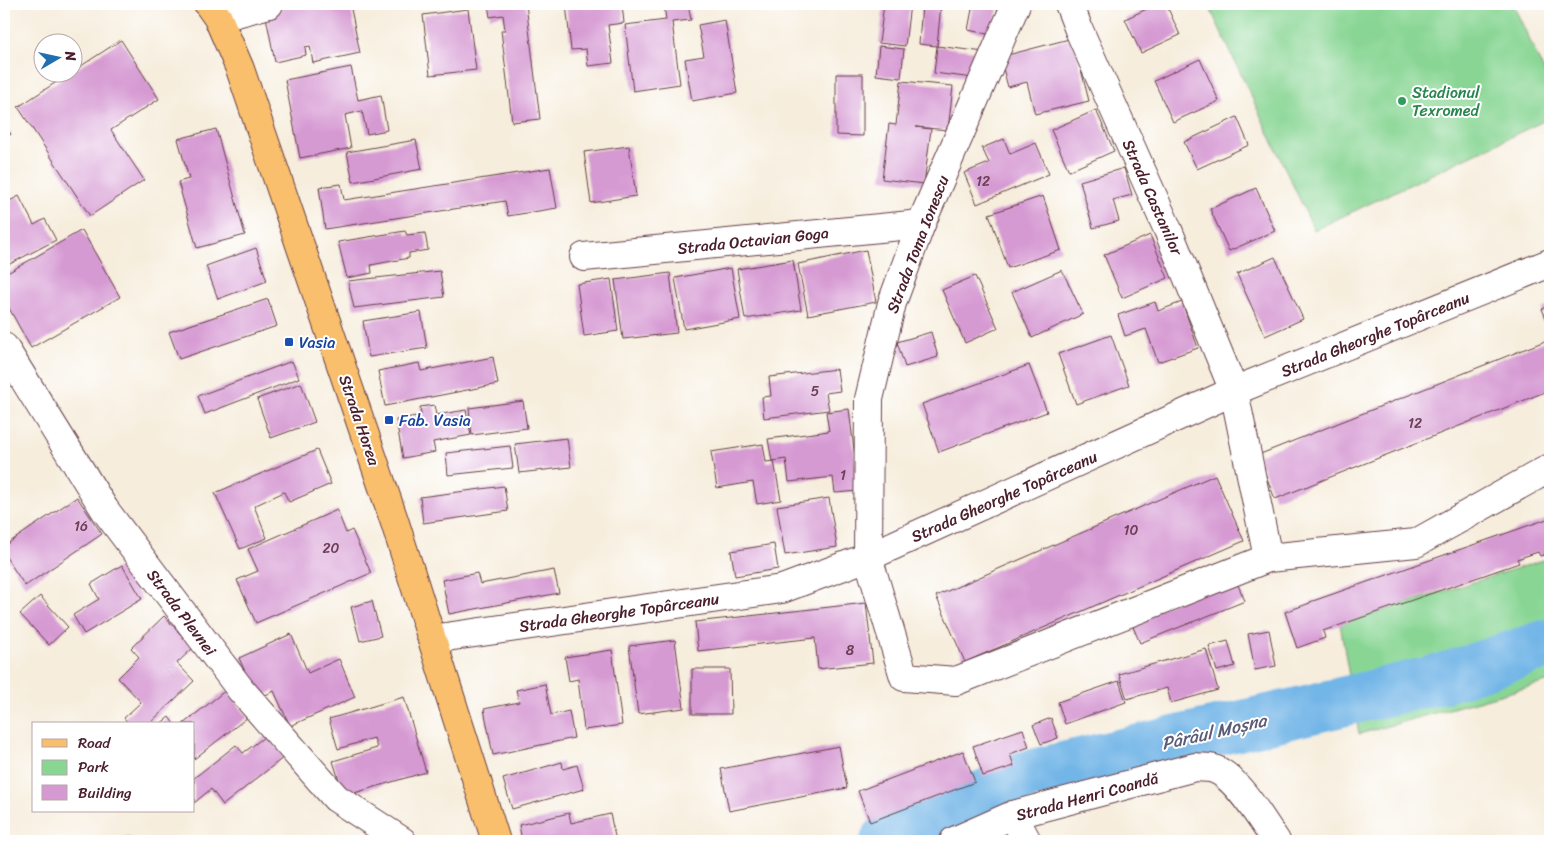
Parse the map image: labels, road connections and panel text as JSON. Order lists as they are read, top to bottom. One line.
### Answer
{"streets":{"main road":["Strada Horea"],"street":["Strada Castanilor","Strada Octavian Goga","Strada Toma Ionescu","Strada Gheorghe Topârceanu","Strada Plevnei","Strada Henri Coandă"]},"crossings":[["Strada Castanilor","Strada Toma Ionescu"],["Strada Castanilor","Strada Gheorghe Topârceanu"],["Strada Octavian Goga","Strada Toma Ionescu"],["Strada Toma Ionescu","Strada Gheorghe Topârceanu"],["Strada Gheorghe Topârceanu","Strada Horea"]],"water":["Pârâul Moșna"],"places":{"other":["Stadionul Texromed"],"transit":["Vasia","Fab. Vasia"]},"house_numbers":["12","5","12","1","16","10","20","8"],"legend":["Road","Park","Building"],"north":"right"}
